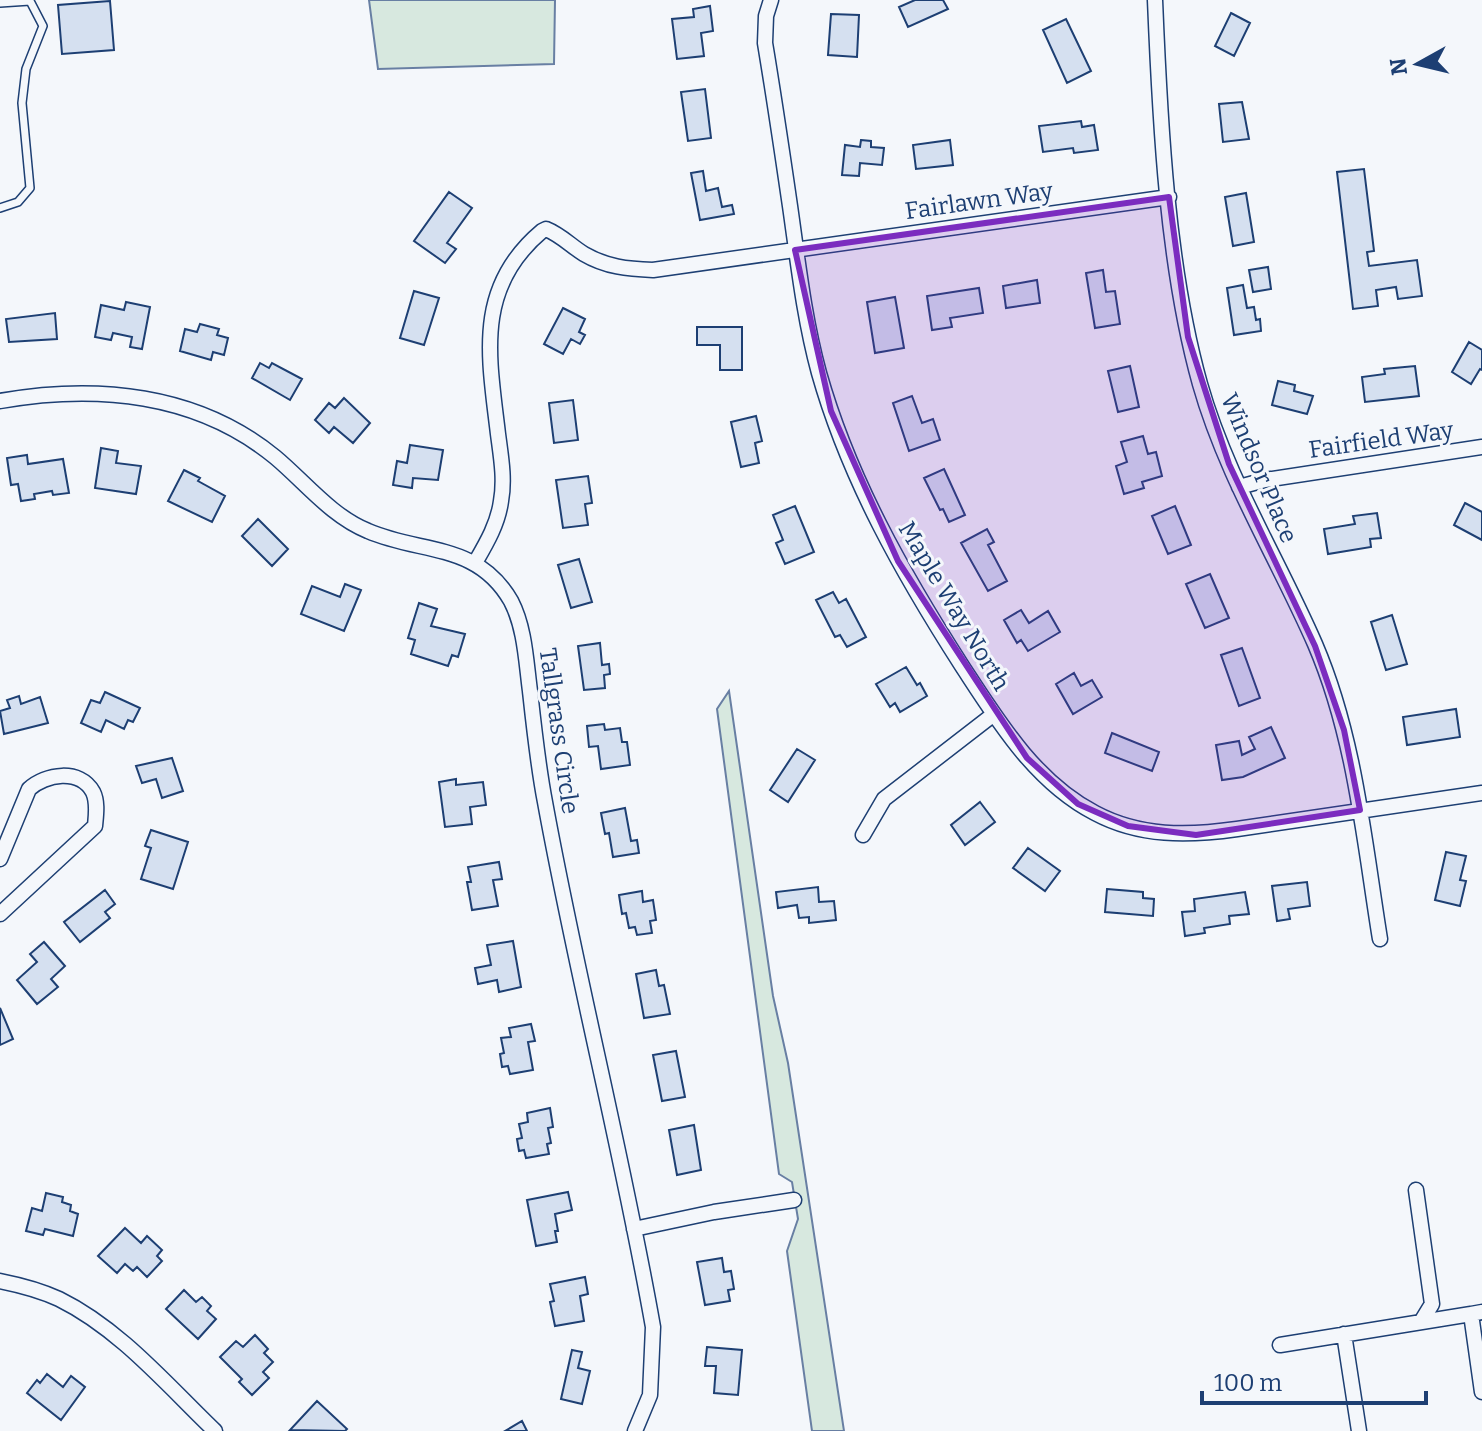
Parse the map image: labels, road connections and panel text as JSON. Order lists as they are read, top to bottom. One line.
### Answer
{"streets":{"street":["Fairlawn Way","Fairfield Way","Windsor Place","Maple Way North","Tallgrass Circle"]},"crossings":[["Fairlawn Way","Windsor Place"],["Fairlawn Way","Maple Way North"],["Fairlawn Way","Tallgrass Circle"],["Fairfield Way","Windsor Place"],["Windsor Place","Maple Way North"]],"scale_bar":"100 m","north":"left"}
